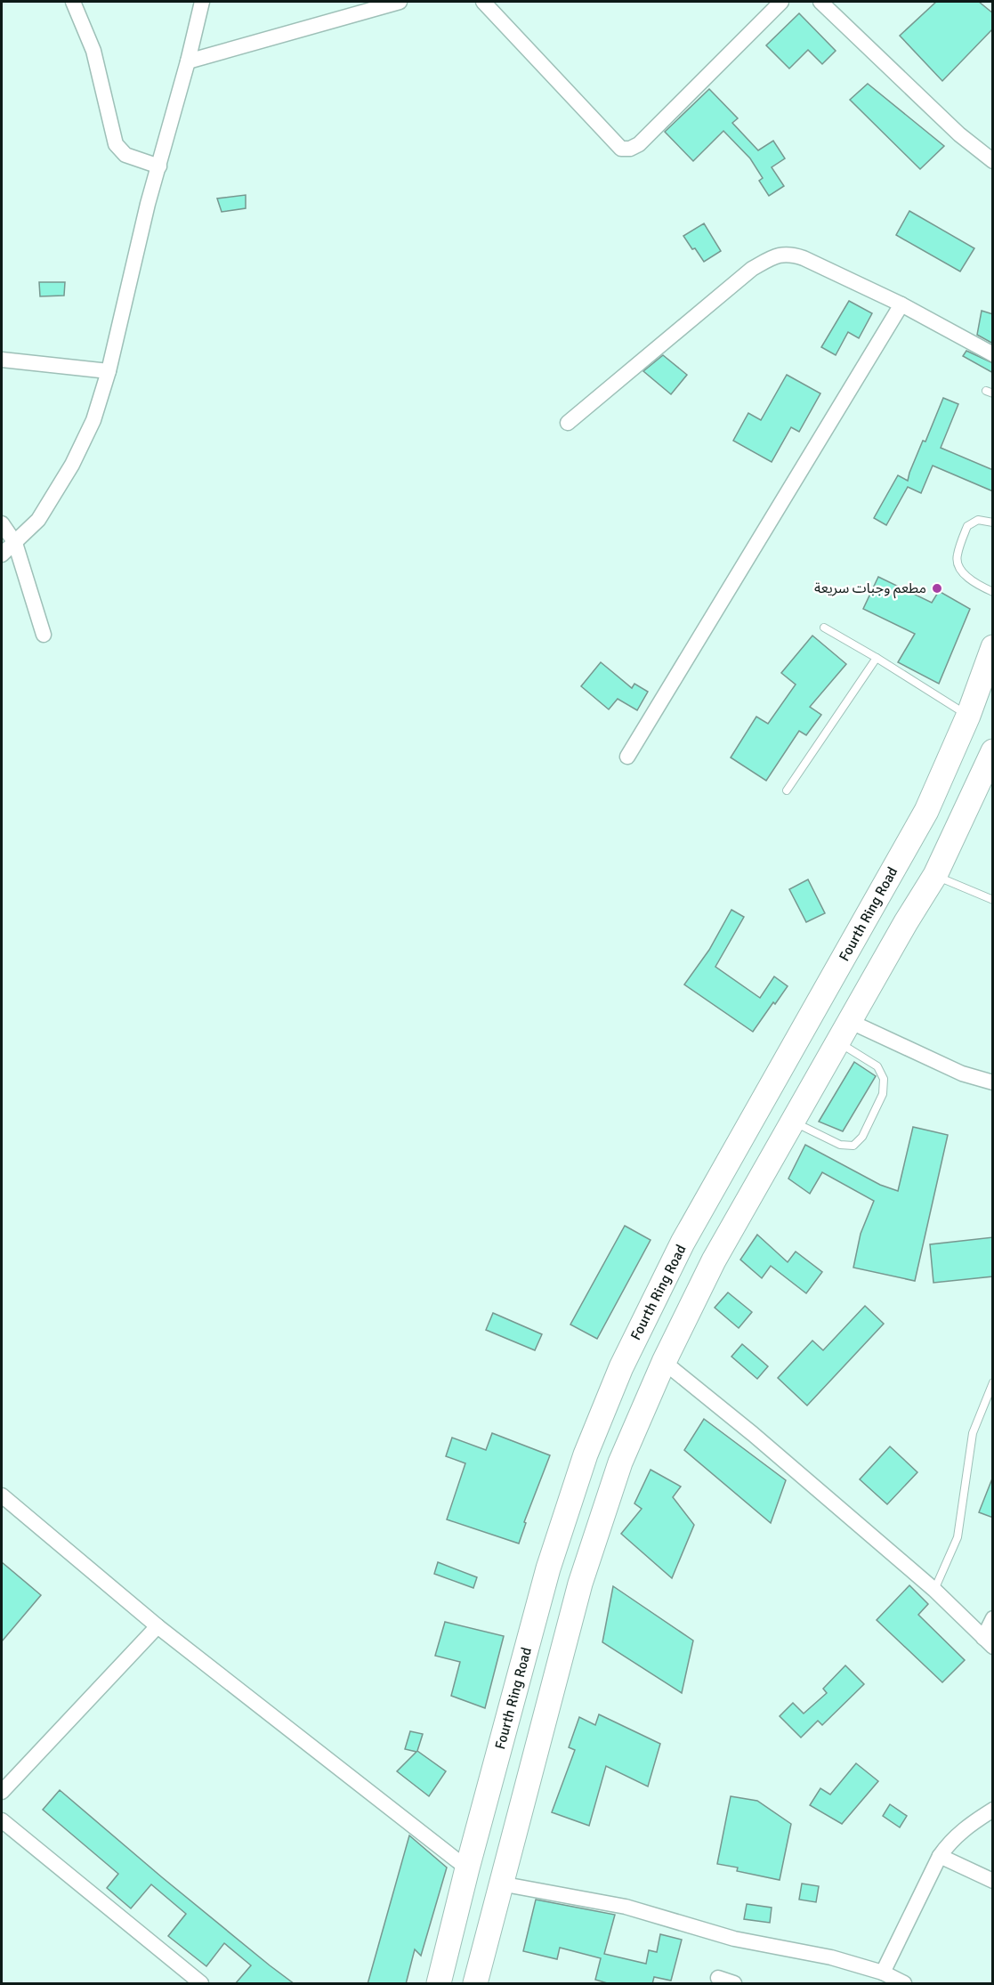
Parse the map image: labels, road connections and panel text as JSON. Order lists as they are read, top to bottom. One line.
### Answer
{"streets":{"main road":["Fourth Ring Road"]},"places":["مطعم وجبات سريعة"]}
